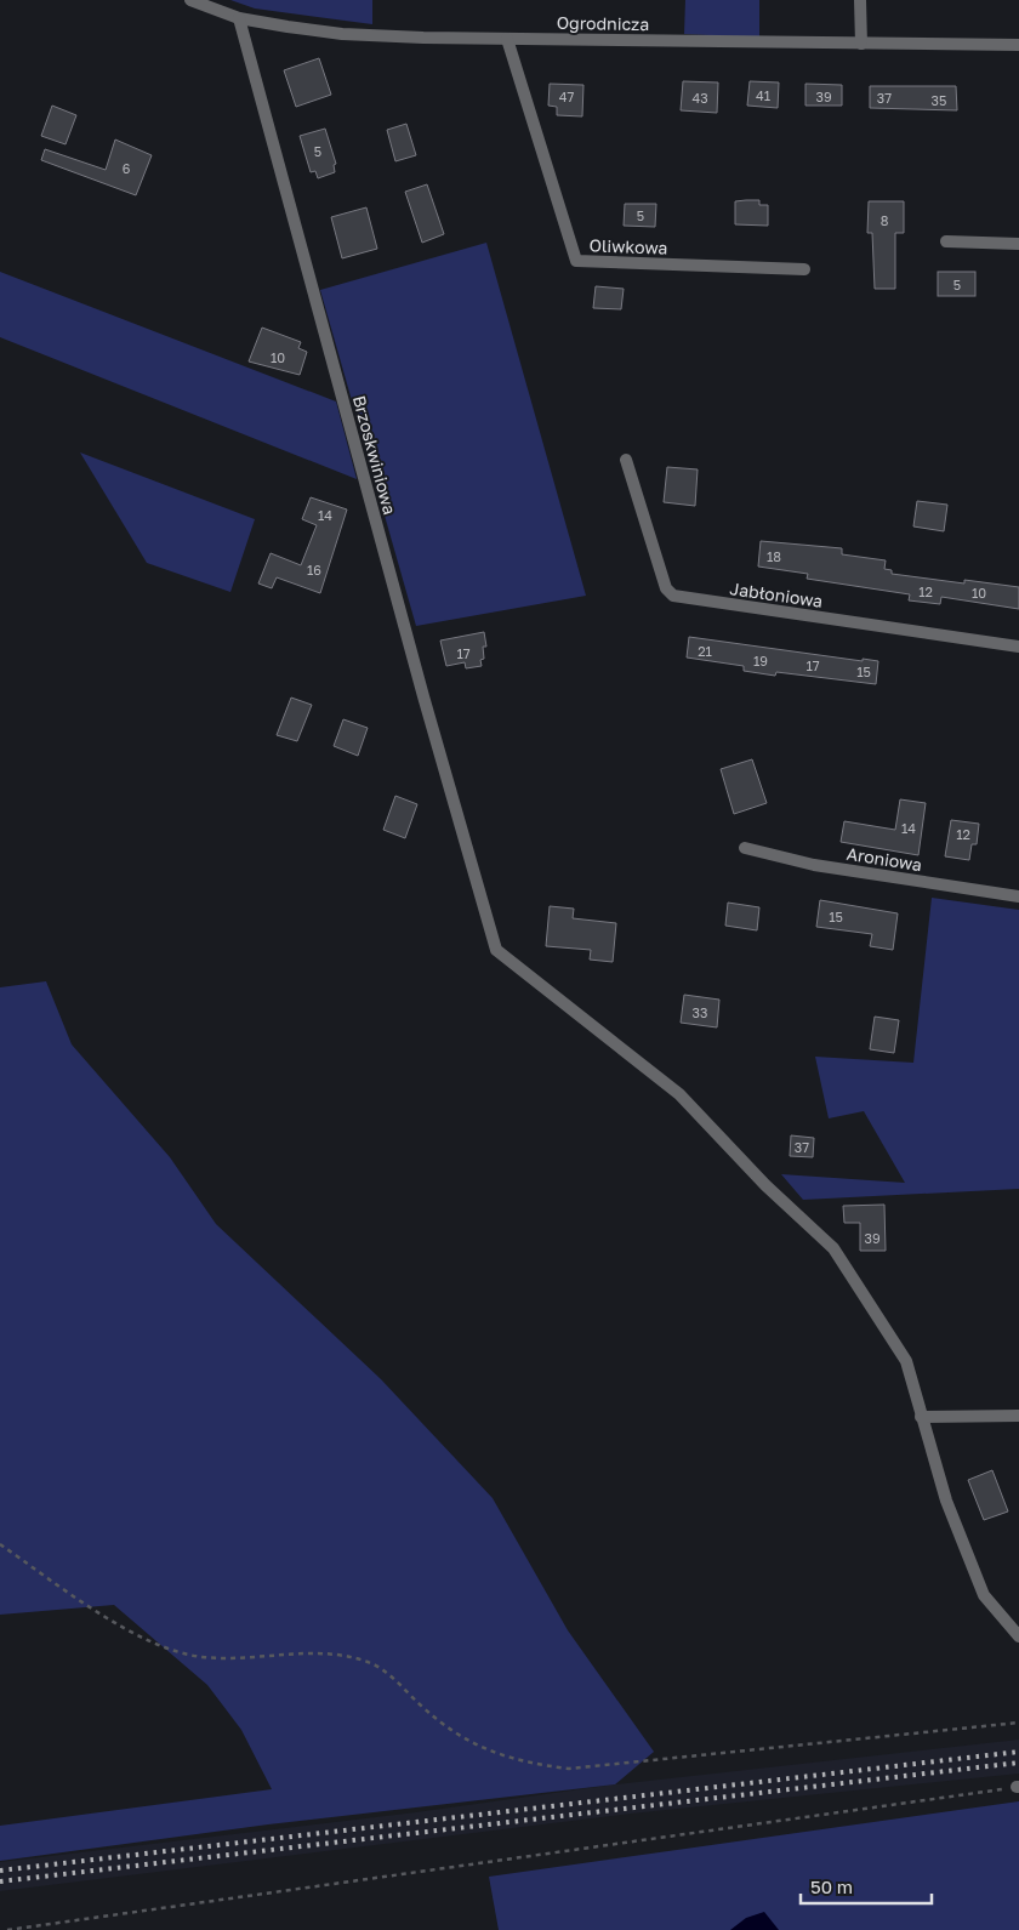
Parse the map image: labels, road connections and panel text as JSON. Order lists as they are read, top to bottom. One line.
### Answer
{"streets":{"street":["Ogrodnicza","Oliwkowa","Brzoskwiniowa","Jabłoniowa","Aroniowa"]},"crossings":[["Ogrodnicza","Oliwkowa"],["Ogrodnicza","Brzoskwiniowa"]],"house_numbers":["41","47","39","43","37","35","5","6","5","8","5","10","14","18","16","12","10","21","17","19","17","15","14","12","15","33","37","39"],"scale_bar":"50 m"}
